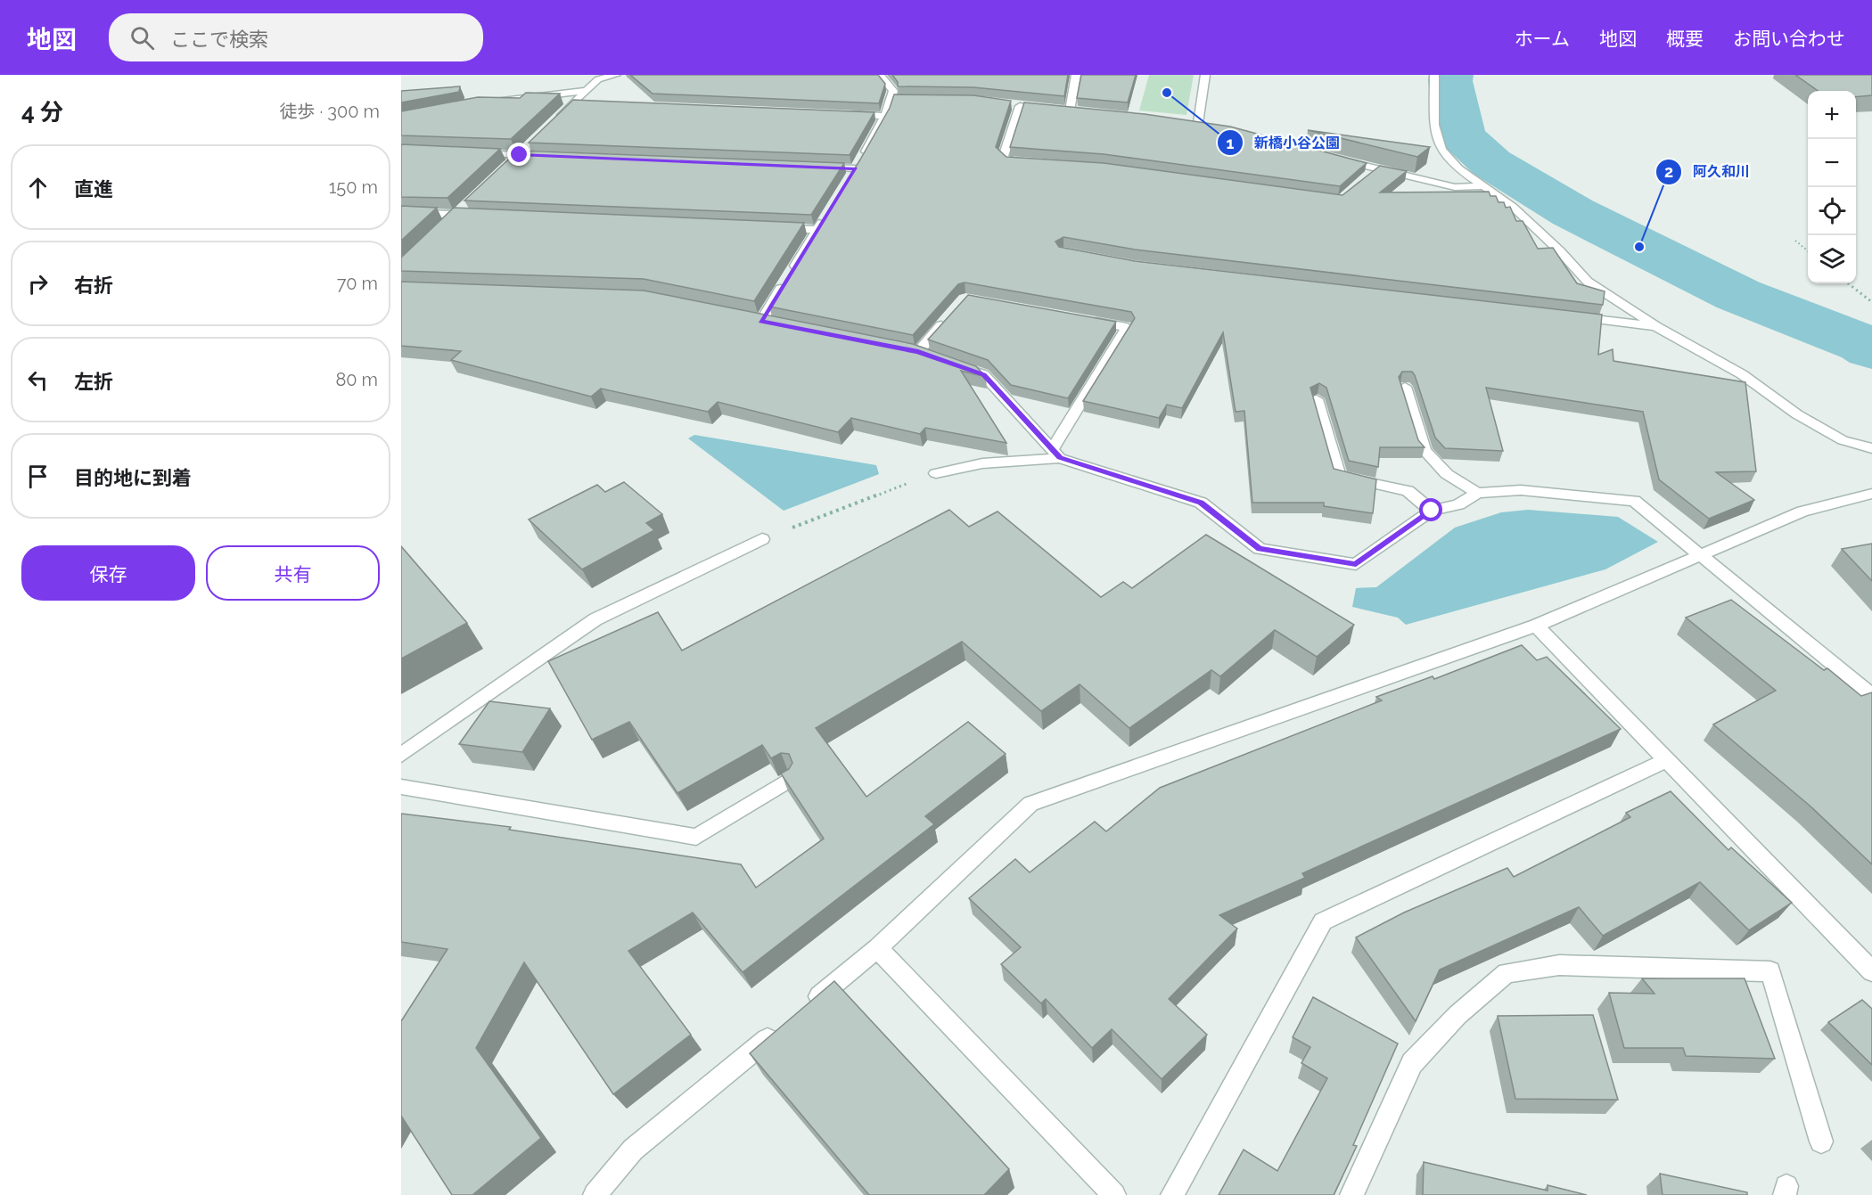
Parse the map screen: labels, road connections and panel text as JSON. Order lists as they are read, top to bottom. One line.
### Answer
{"places":["新橋小谷公園","阿久和川"],"page":{"header":"地図","search":"ここで検索","nav":["ホーム","地図","概要","お問い合わせ"],"heading":["4 分","徒歩 · 300 m"],"map_buttons":["+","−"],"list":[["直進","150 m"],["右折","70 m"],["左折","80 m"],"目的地に到着"],"buttons":["保存","共有"]}}
